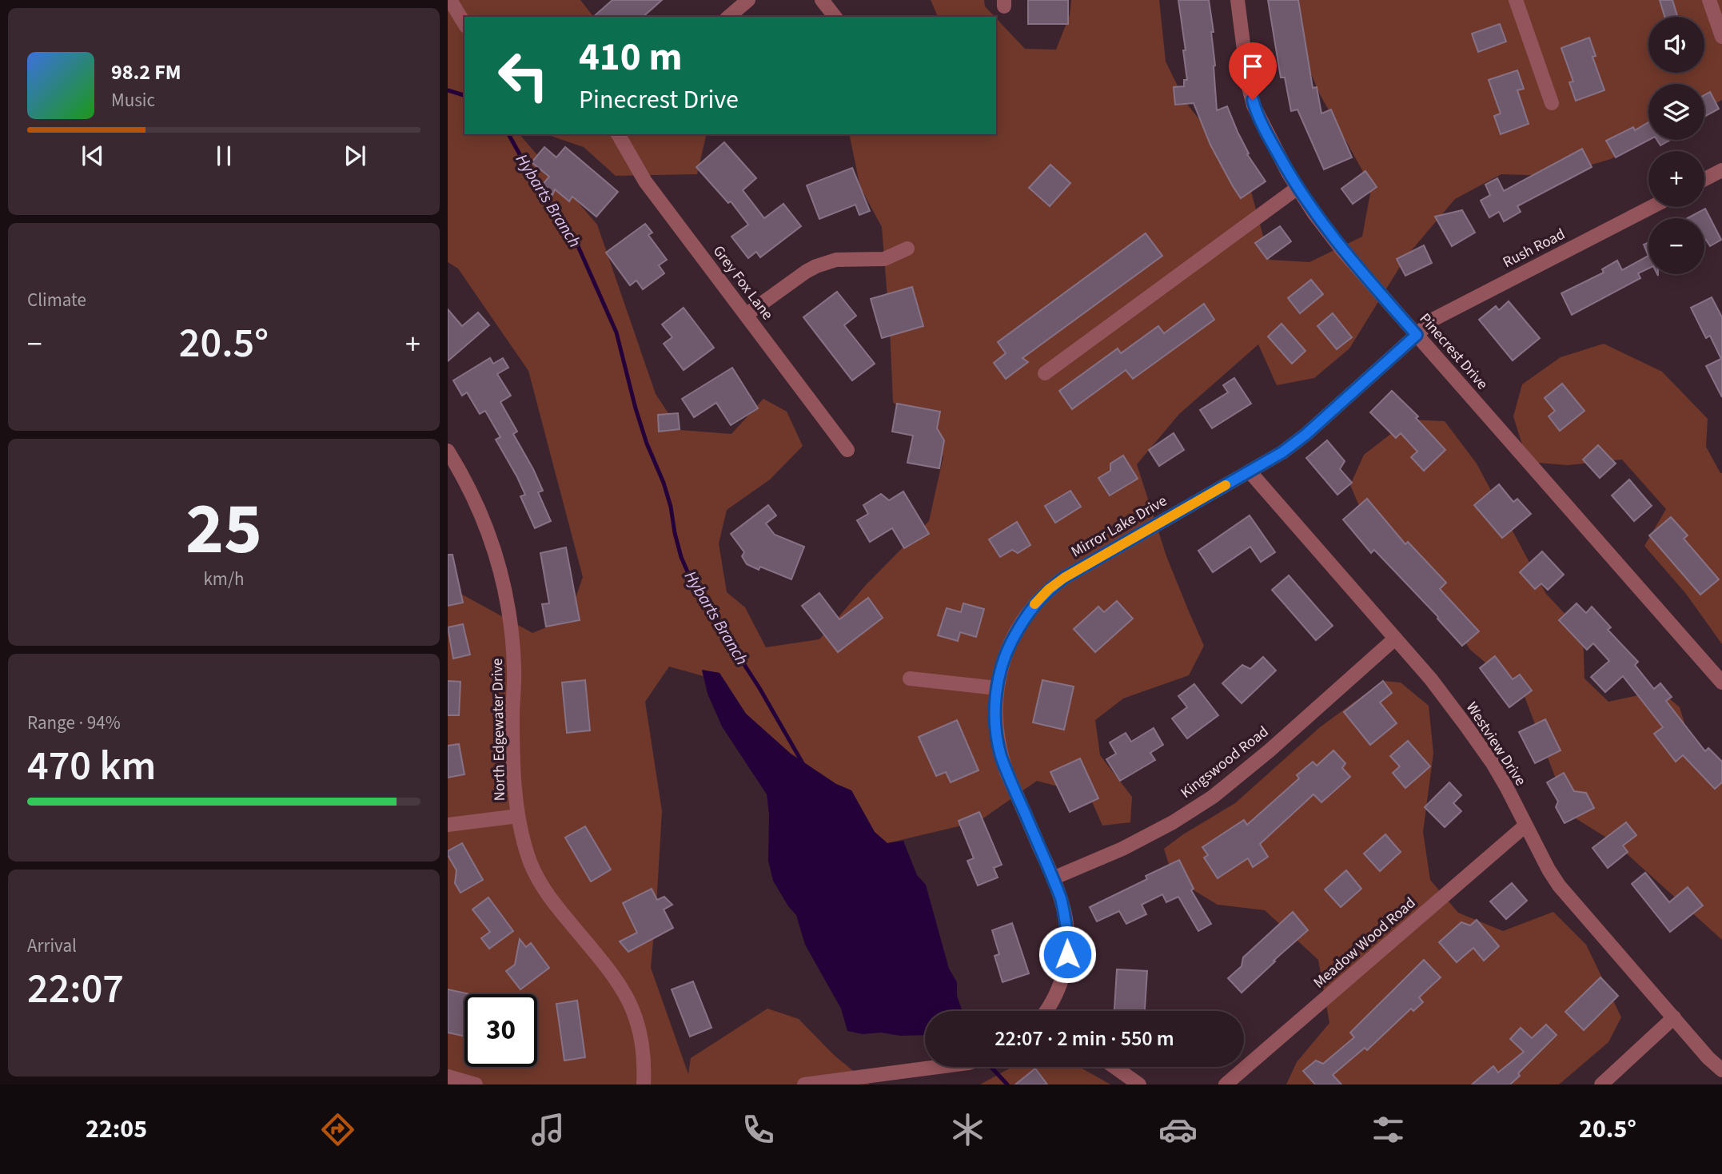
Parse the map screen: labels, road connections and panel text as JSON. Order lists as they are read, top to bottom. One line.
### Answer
{"streets":{"street":["Rush Road","Grey Fox Lane","Pinecrest Drive","Mirror Lake Drive","North Edgewater Drive","Westview Drive","Kingswood Road","Meadow Wood Road"]},"crossings":[["Rush Road","Pinecrest Drive"],["Rush Road","Mirror Lake Drive"],["Pinecrest Drive","Mirror Lake Drive"],["Mirror Lake Drive","Westview Drive"],["Mirror Lake Drive","Kingswood Road"],["Westview Drive","Kingswood Road"],["Westview Drive","Meadow Wood Road"]],"water":["Hybarts Branch"],"page":{"map_buttons":["+","−"],"turn":["410 m","Pinecrest Drive"],"song":["98.2 FM","Music"],"tile":["Climate",["25","km/h"],["Range · 94%","470 km"],["Arrival","22:07"]],"heat":["−","20.5°","+"],"limit":"30","trip":"22:07 · 2 min · 550 m","tabs":["22:05","20.5°"]}}
